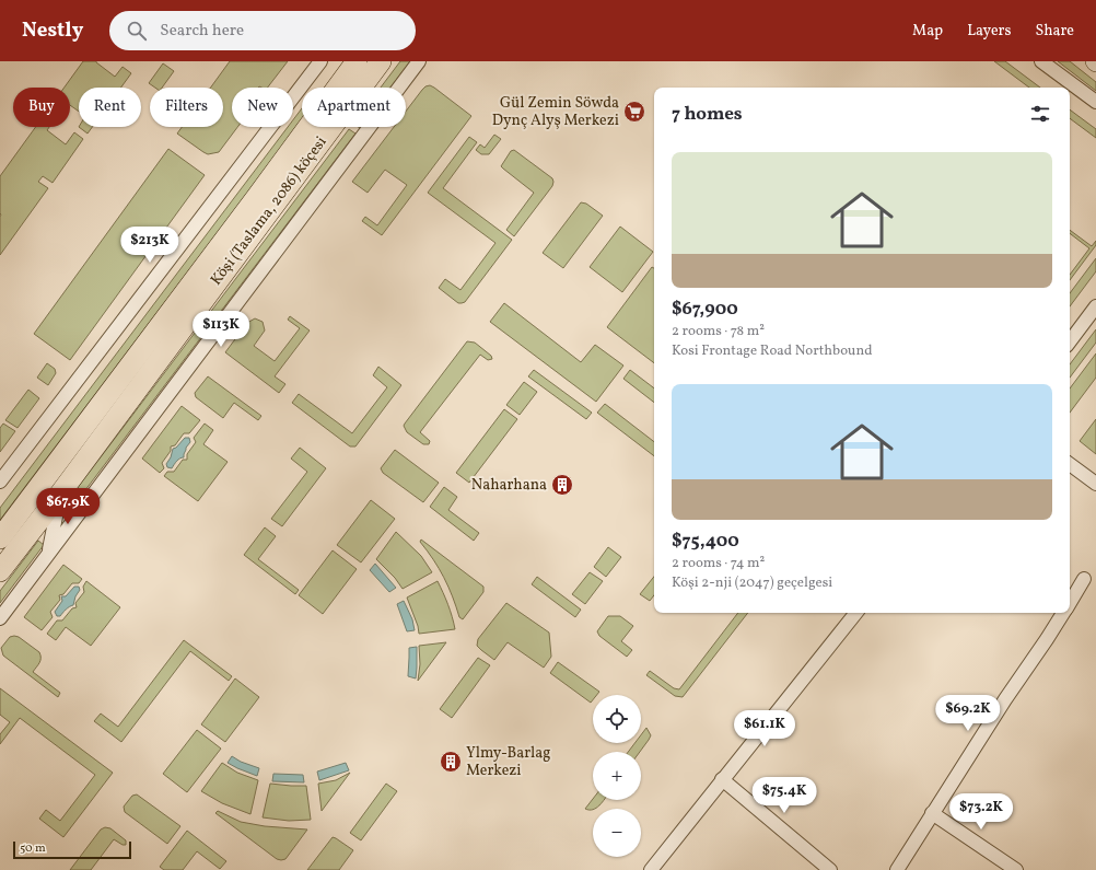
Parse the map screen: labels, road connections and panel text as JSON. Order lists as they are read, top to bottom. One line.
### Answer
{"streets":{"main road":["Köşi (Taslama, 2086) köçesi"]},"places":{"supermarket":["Gül Zemin Söwda Dynç Alyş Merkezi"],"building":["Naharhana","Ylmy-Barlag Merkezi"]},"scale_bar":"50 m","page":{"header":"Nestly","search":"Search here","nav":["Map","Layers","Share"],"chip":["Buy","Rent","Filters","New","Apartment"],"heading":"7 homes","list":[{"name":"$67,900","note":"2 rooms · 78 m² · Kosi Frontage Road Northbound"},{"name":"$75,400","note":"2 rooms · 74 m² · Köşi 2-nji (2047) geçelgesi"}],"price":["$213K","$113K","$67.9K","$69.2K","$61.1K","$75.4K","$73.2K"],"map_buttons":["+","−"],"scale":"50 m"}}
